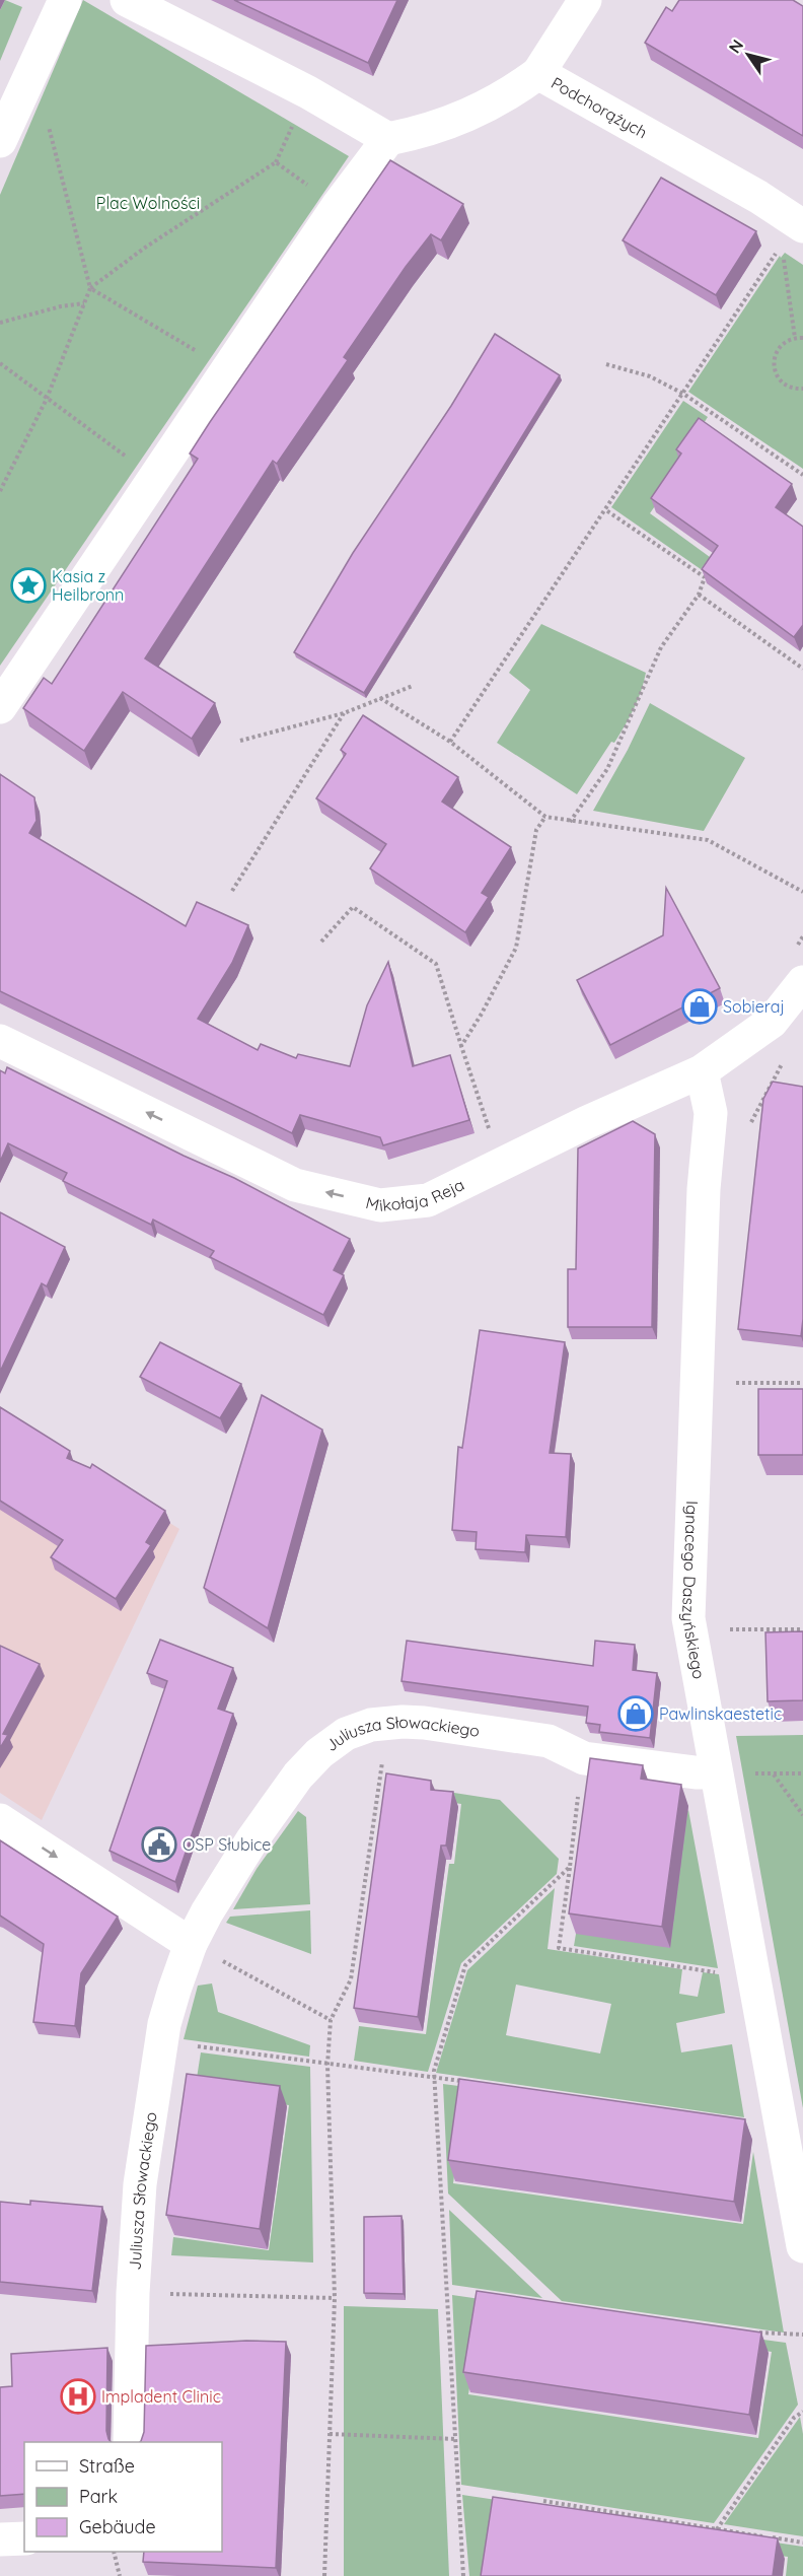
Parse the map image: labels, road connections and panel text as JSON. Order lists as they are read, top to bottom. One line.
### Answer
{"streets":{"street":["Podchorążych","Mikołaja Reja","Ignacego Daszyńskiego","Juliusza Słowackiego"]},"crossings":[["Mikołaja Reja","Ignacego Daszyńskiego"],["Ignacego Daszyńskiego","Juliusza Słowackiego"]],"one_way":["Mikołaja Reja"],"parks":["Plac Wolności"],"places":{"place":["Kasia z Heilbronn"],"shop":["Sobieraj","Pawlinskaestetic"],"public building":["OSP Słubice"],"hospital":["Impladent Clinic"]},"legend":["Straße","Park","Gebäude"],"north":"top left"}
